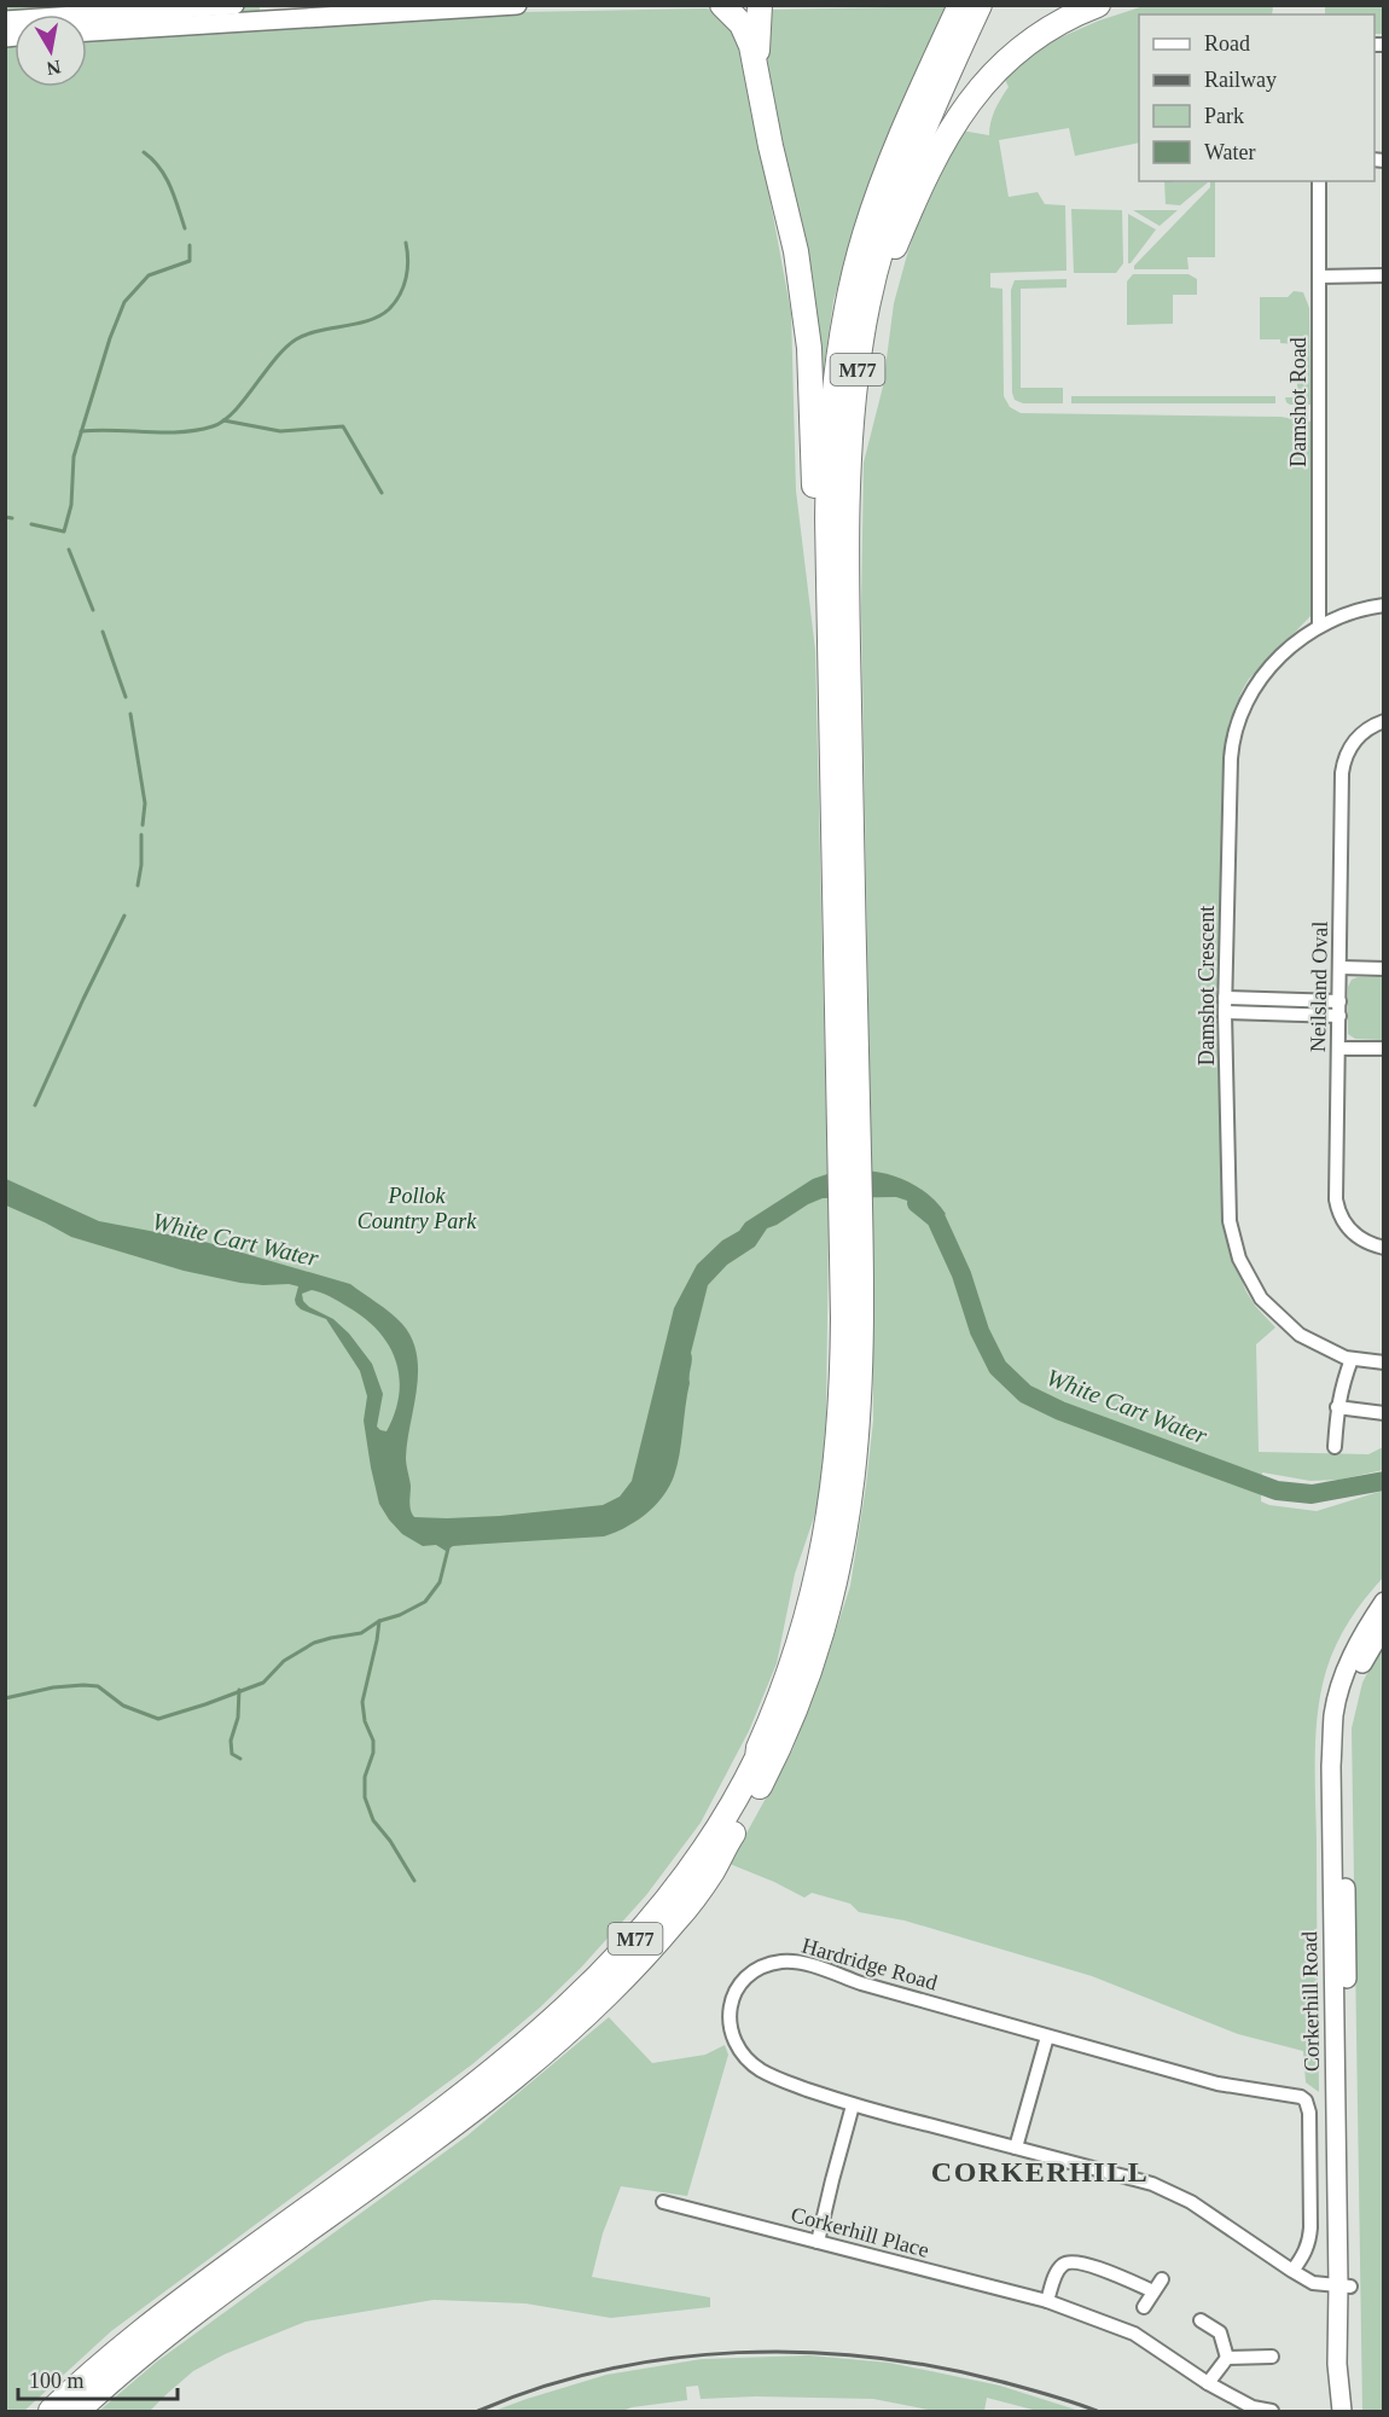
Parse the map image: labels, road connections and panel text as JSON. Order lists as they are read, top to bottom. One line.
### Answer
{"streets":{"highway":["M77"],"street":["Damshot Road","Damshot Crescent","Neilsland Oval","Hardridge Road","Corkerhill Road","Corkerhill Place"]},"crossings":[["Damshot Road","Damshot Crescent"],["Hardridge Road","Corkerhill Road"]],"districts":["CORKERHILL"],"water":["White Cart Water"],"parks":["Pollok Country Park"],"legend":["Road","Railway","Park","Water"],"scale_bar":"100 m","north":"bottom"}
